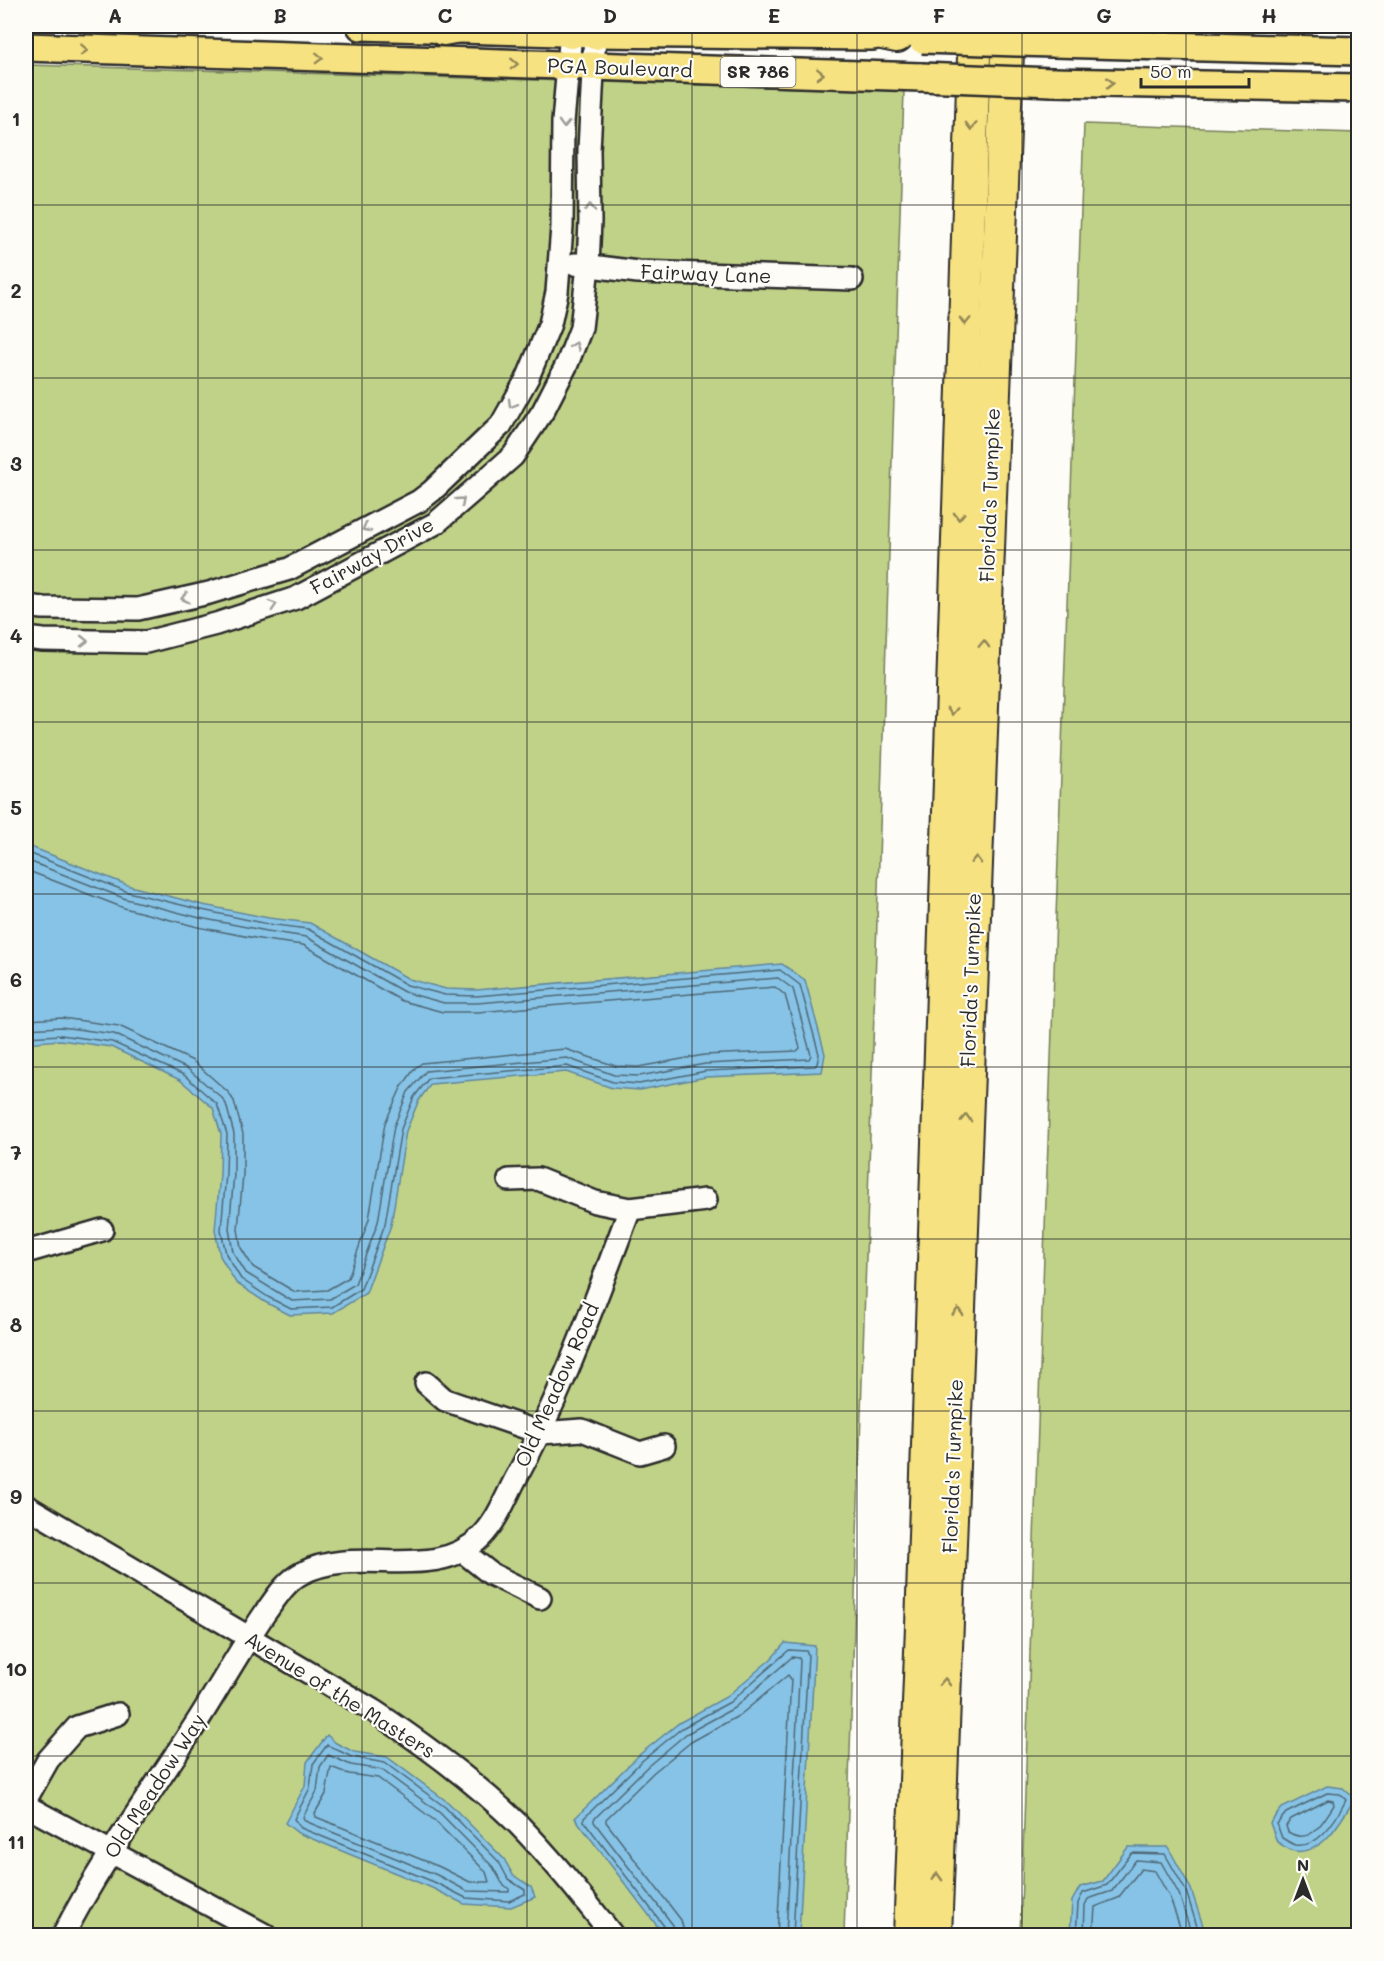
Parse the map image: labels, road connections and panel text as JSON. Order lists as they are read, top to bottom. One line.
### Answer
{"streets":{"highway":["Florida's Turnpike"],"main road":["PGA Boulevard","SR 786"],"street":["Fairway Lane","Fairway Drive","Old Meadow Road","Avenue of the Masters","Old Meadow Way"]},"crossings":[["PGA Boulevard","Fairway Drive"],["Fairway Lane","Fairway Drive"],["Old Meadow Road","Avenue of the Masters"],["Old Meadow Road","Old Meadow Way"],["Avenue of the Masters","Old Meadow Way"]],"scale_bar":"50 m","north":"top","grid":{"columns":["A","B","C","D","E","F","G","H"],"rows":["1","2","3","4","5","6","7","8","9","10","11"]}}
